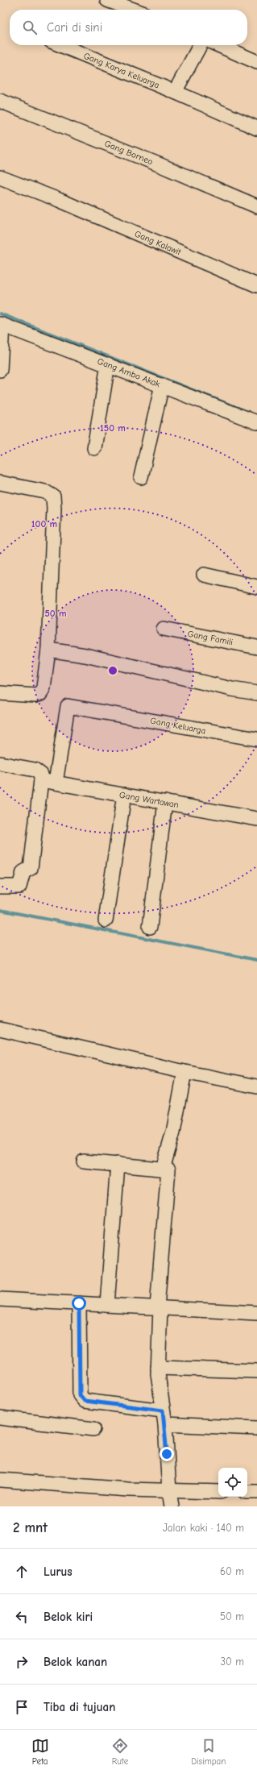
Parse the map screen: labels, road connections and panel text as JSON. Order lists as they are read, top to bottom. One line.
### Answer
{"streets":{"street":["Gang Karya Keluarga","Gang Borneo","Gang Kalawit","Gang Ambo Akak","Gang Famili","Gang Keluarga","Gang Wartawan"]},"crossings":[["Gang Keluarga","Gang Wartawan"]],"page":{"search":"Cari di sini","heading":["2 mnt","Jalan kaki · 140 m"],"list":[["Lurus","60 m"],["Belok kiri","50 m"],["Belok kanan","30 m"],"Tiba di tujuan"],"nav":["Peta","Rute","Disimpan"]},"rings":["150 m","100 m","50 m"]}
